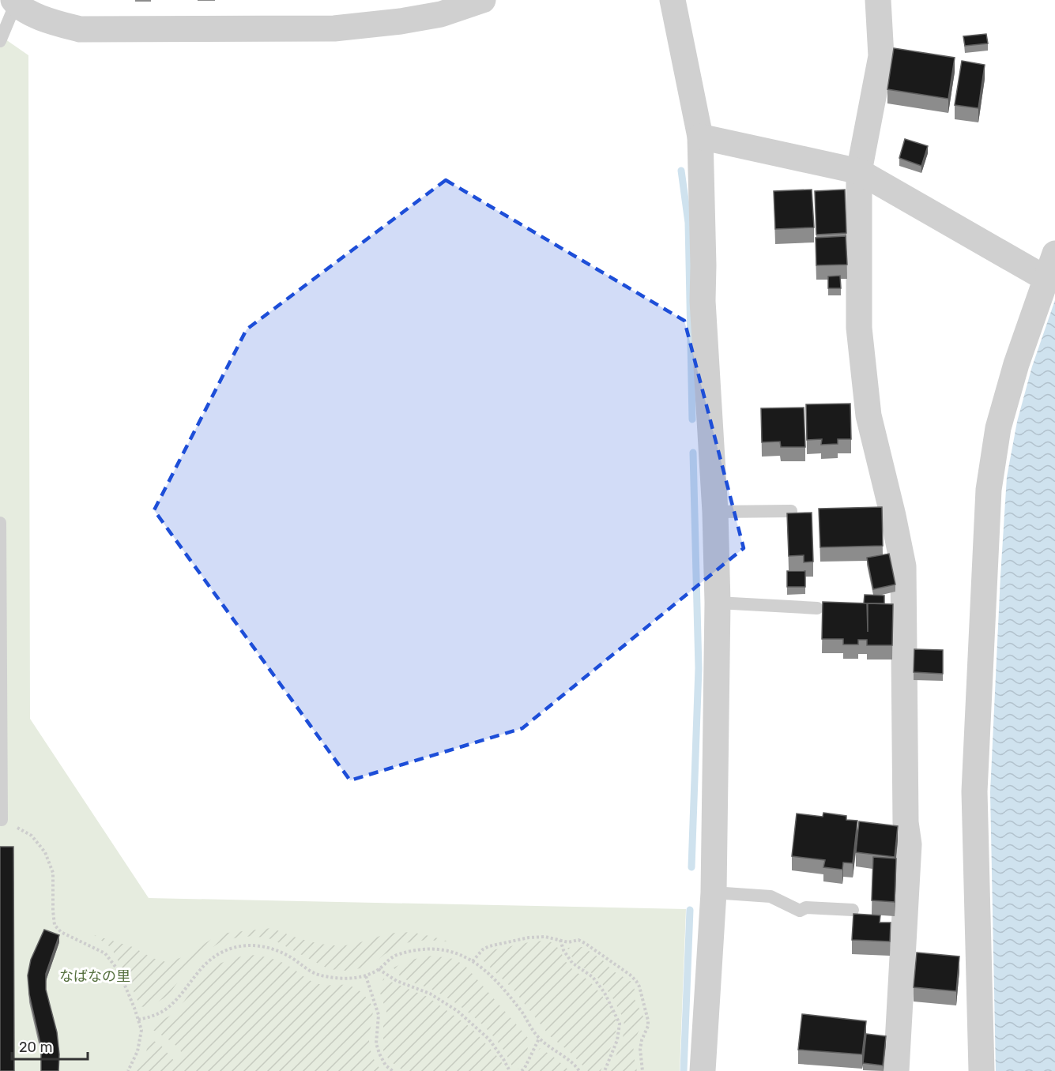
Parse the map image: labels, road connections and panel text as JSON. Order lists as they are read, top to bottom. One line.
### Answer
{"parks":["なばなの里"],"scale_bar":"20 m"}
